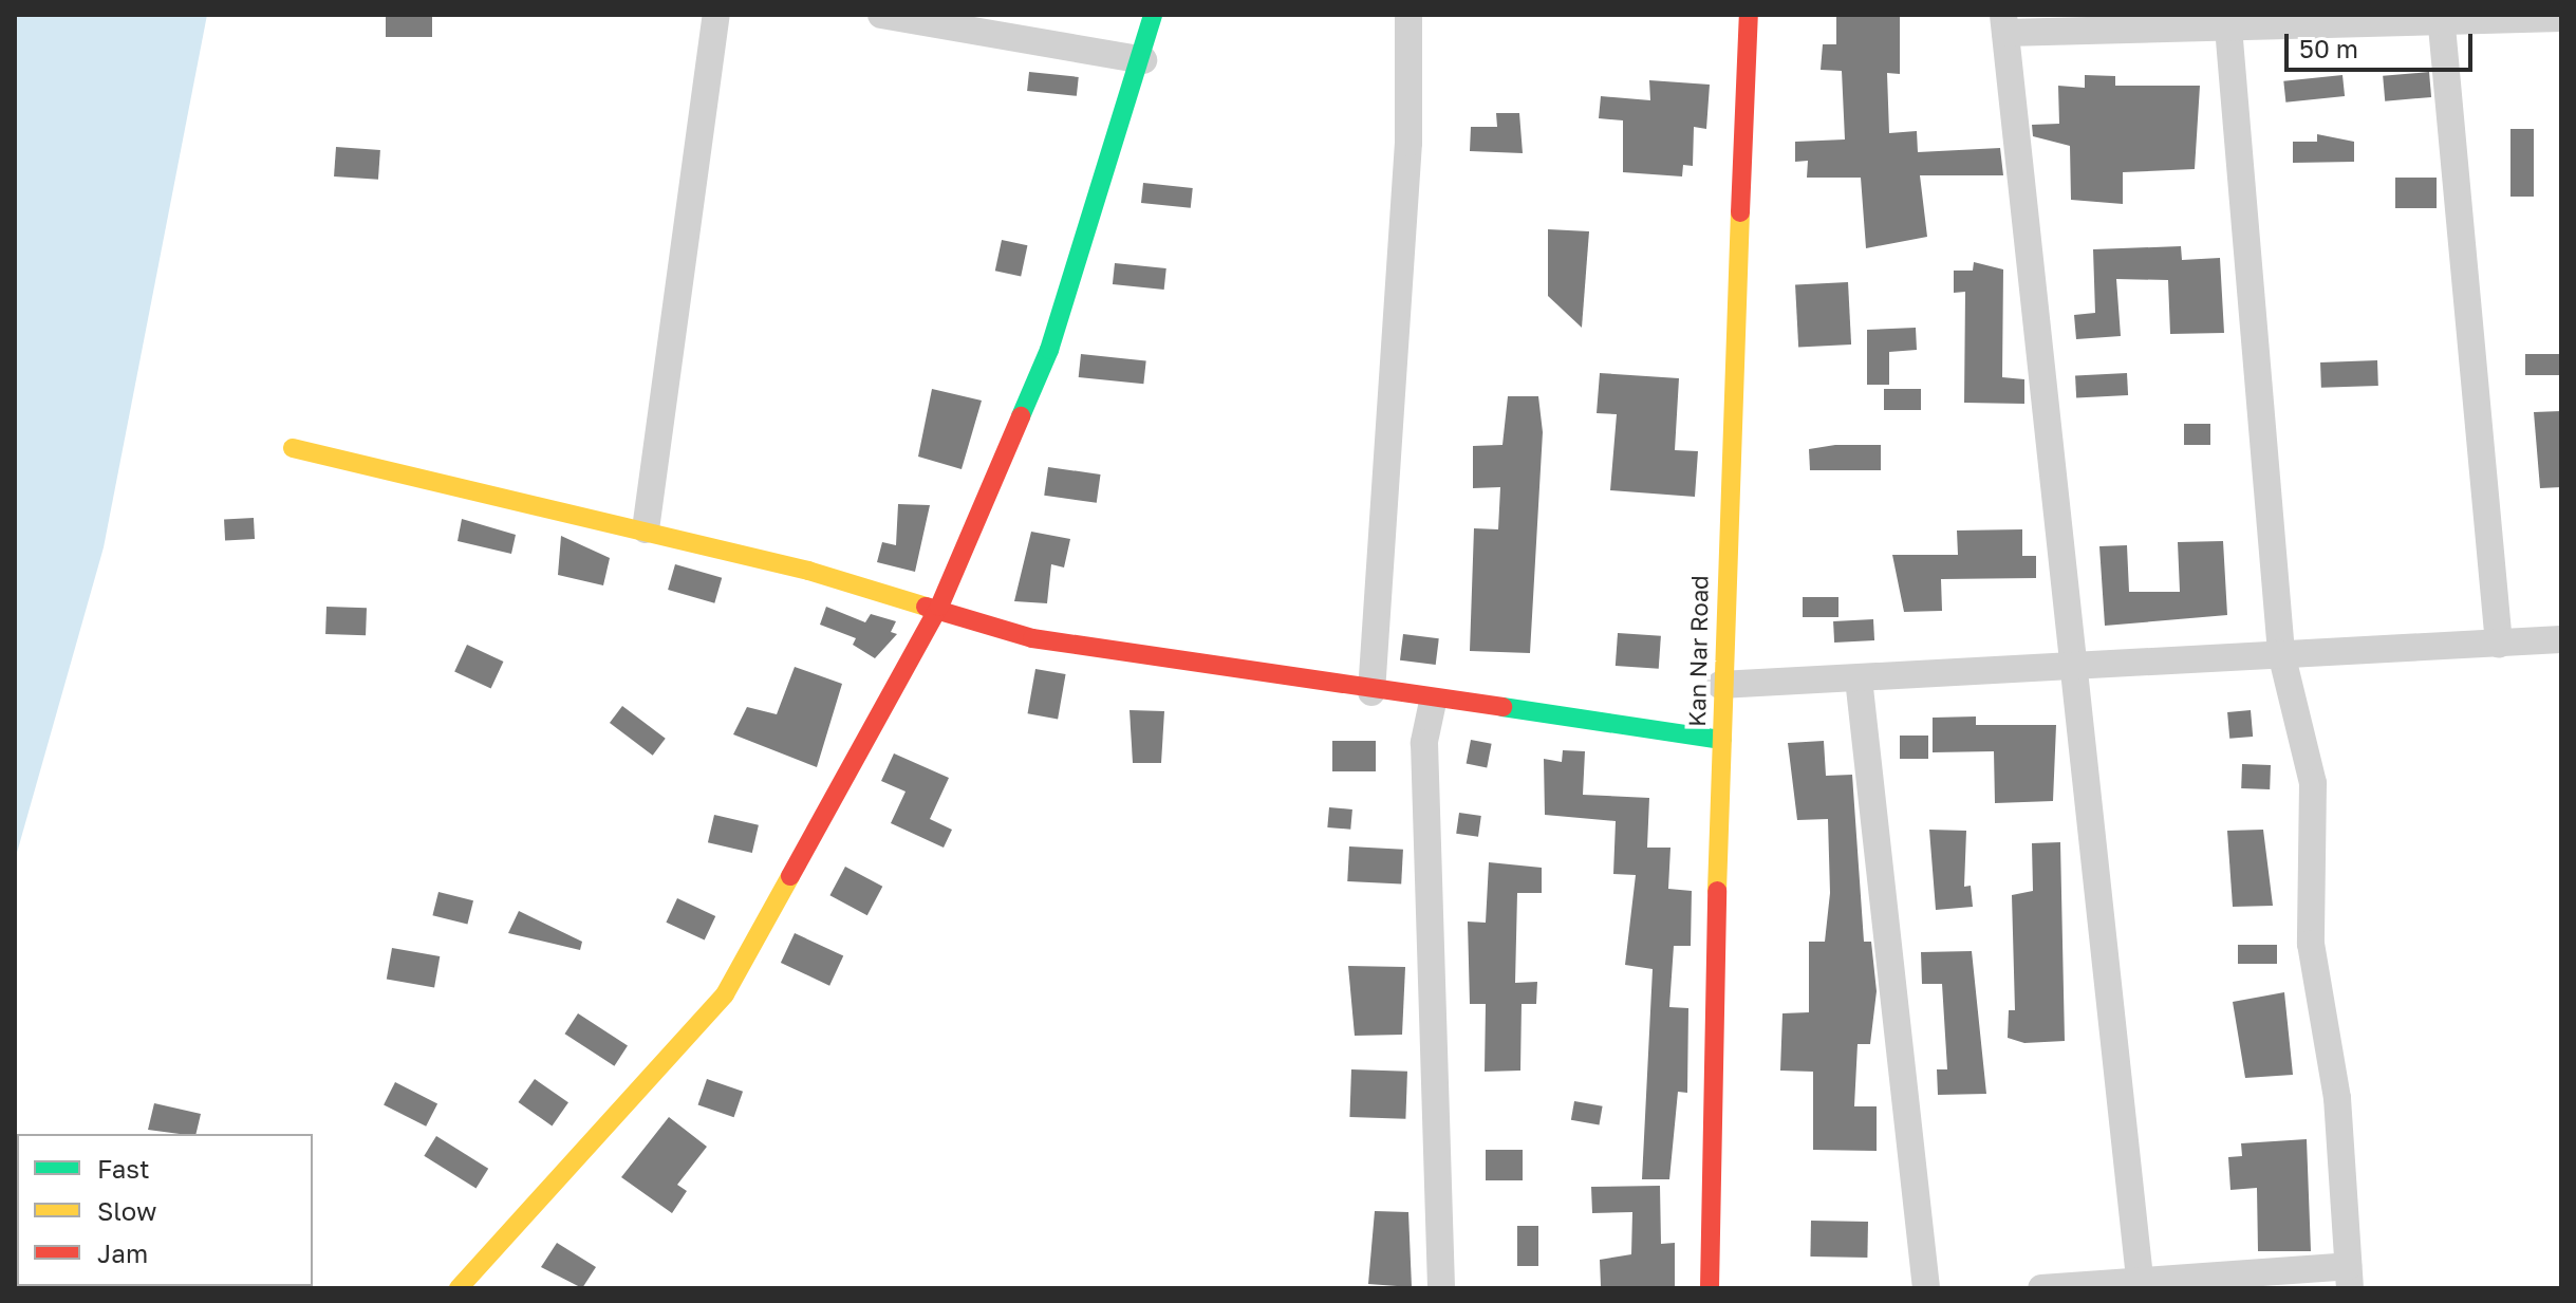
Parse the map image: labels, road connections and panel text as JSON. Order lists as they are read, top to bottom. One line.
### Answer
{"streets":{"street":["Kan Nar Road"]},"legend":["Fast","Slow","Jam"],"scale_bar":"50 m"}
